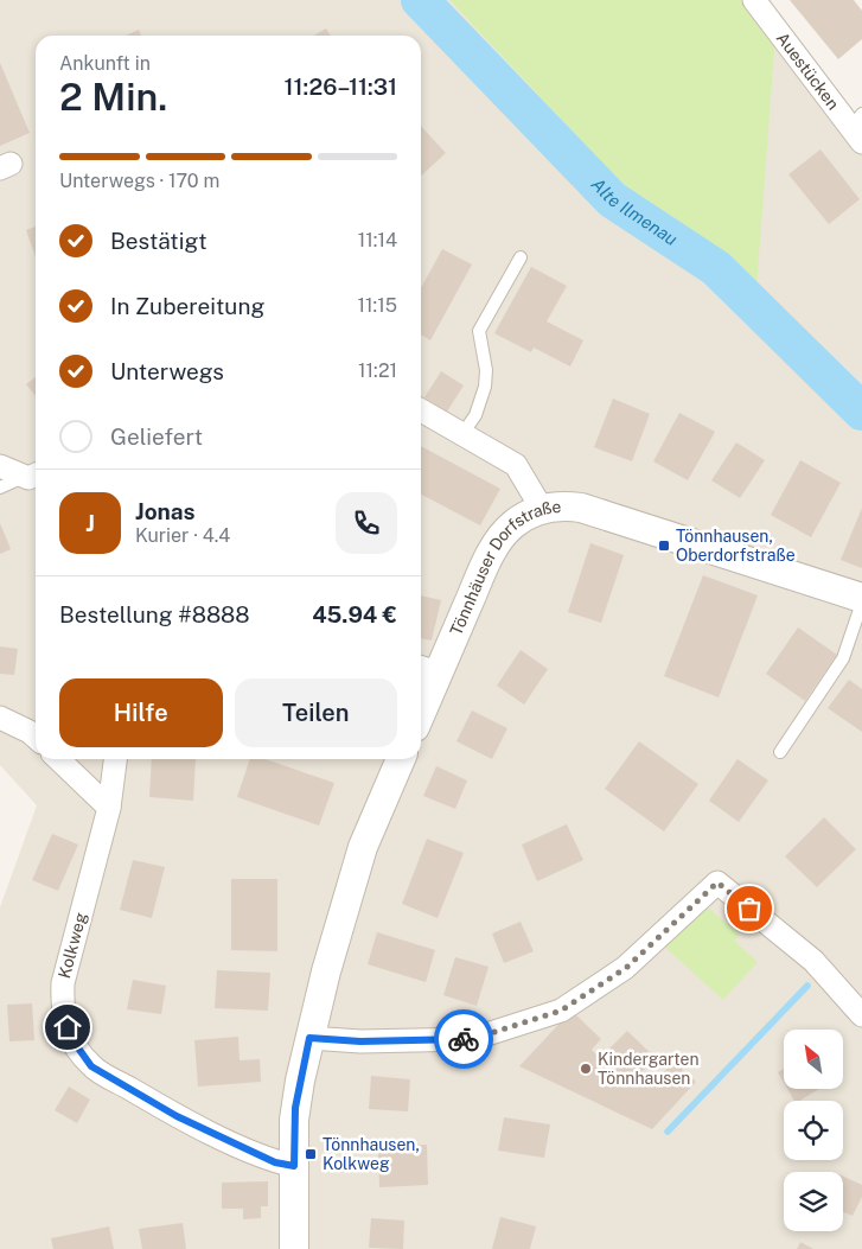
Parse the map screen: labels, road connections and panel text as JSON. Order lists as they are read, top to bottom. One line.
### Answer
{"streets":{"street":["Auestücken","Tönnhäuser Dorfstraße","Kolkweg"]},"water":["Alte Ilmenau"],"places":{"transit":["Tönnhausen, Oberdorfstraße","Tönnhausen, Kolkweg"],"other":["Kindergarten Tönnhausen"]},"north":"top left","page":{"heading":["2 Min.","Ankunft in","11:26–11:31"],"panel":["Jonas","Kurier · 4.4","Bestellung #8888","45.94 €"],"bar":"Unterwegs · 170 m","list":[["Bestätigt","11:14"],["In Zubereitung","11:15"],["Unterwegs","11:21"],"Geliefert"],"round":"J","buttons":["Hilfe","Teilen"]}}
